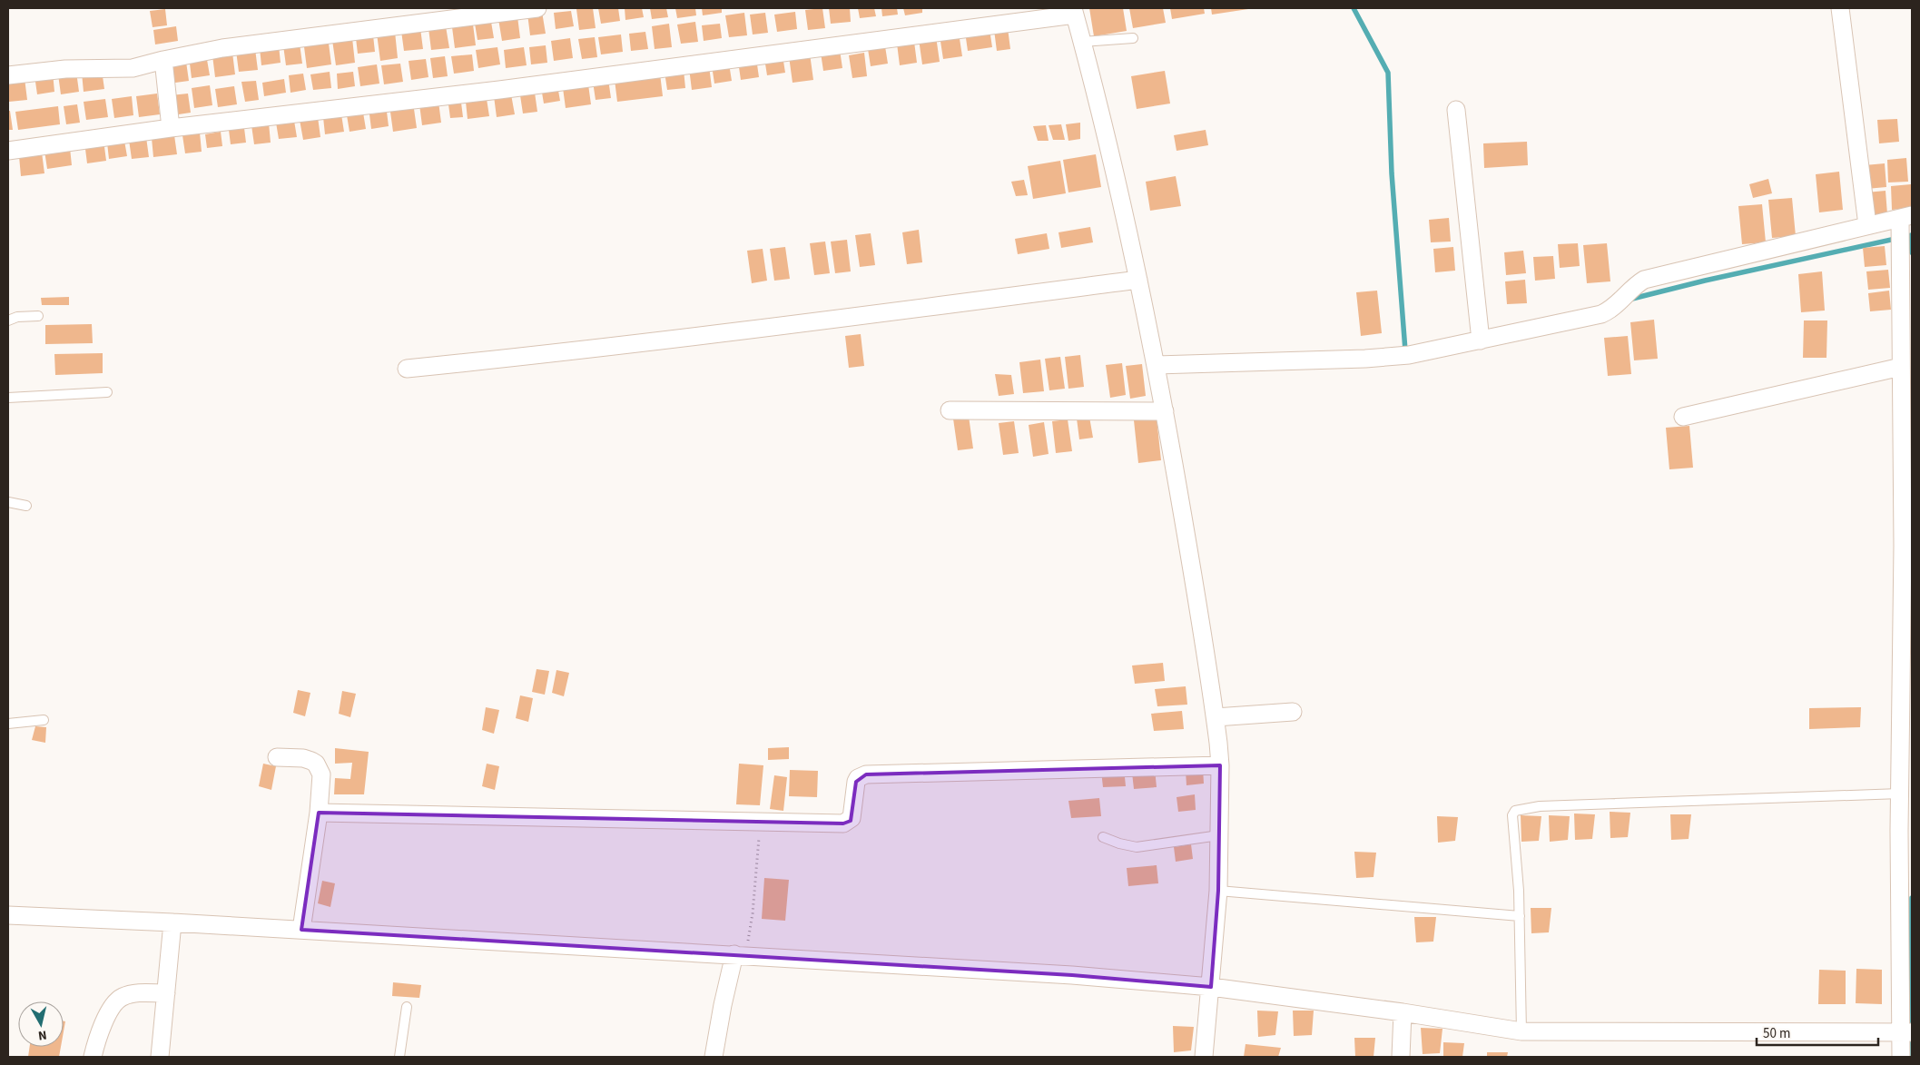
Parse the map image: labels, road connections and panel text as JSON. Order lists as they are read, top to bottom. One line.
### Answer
{"scale_bar":"50 m","north":"bottom"}
